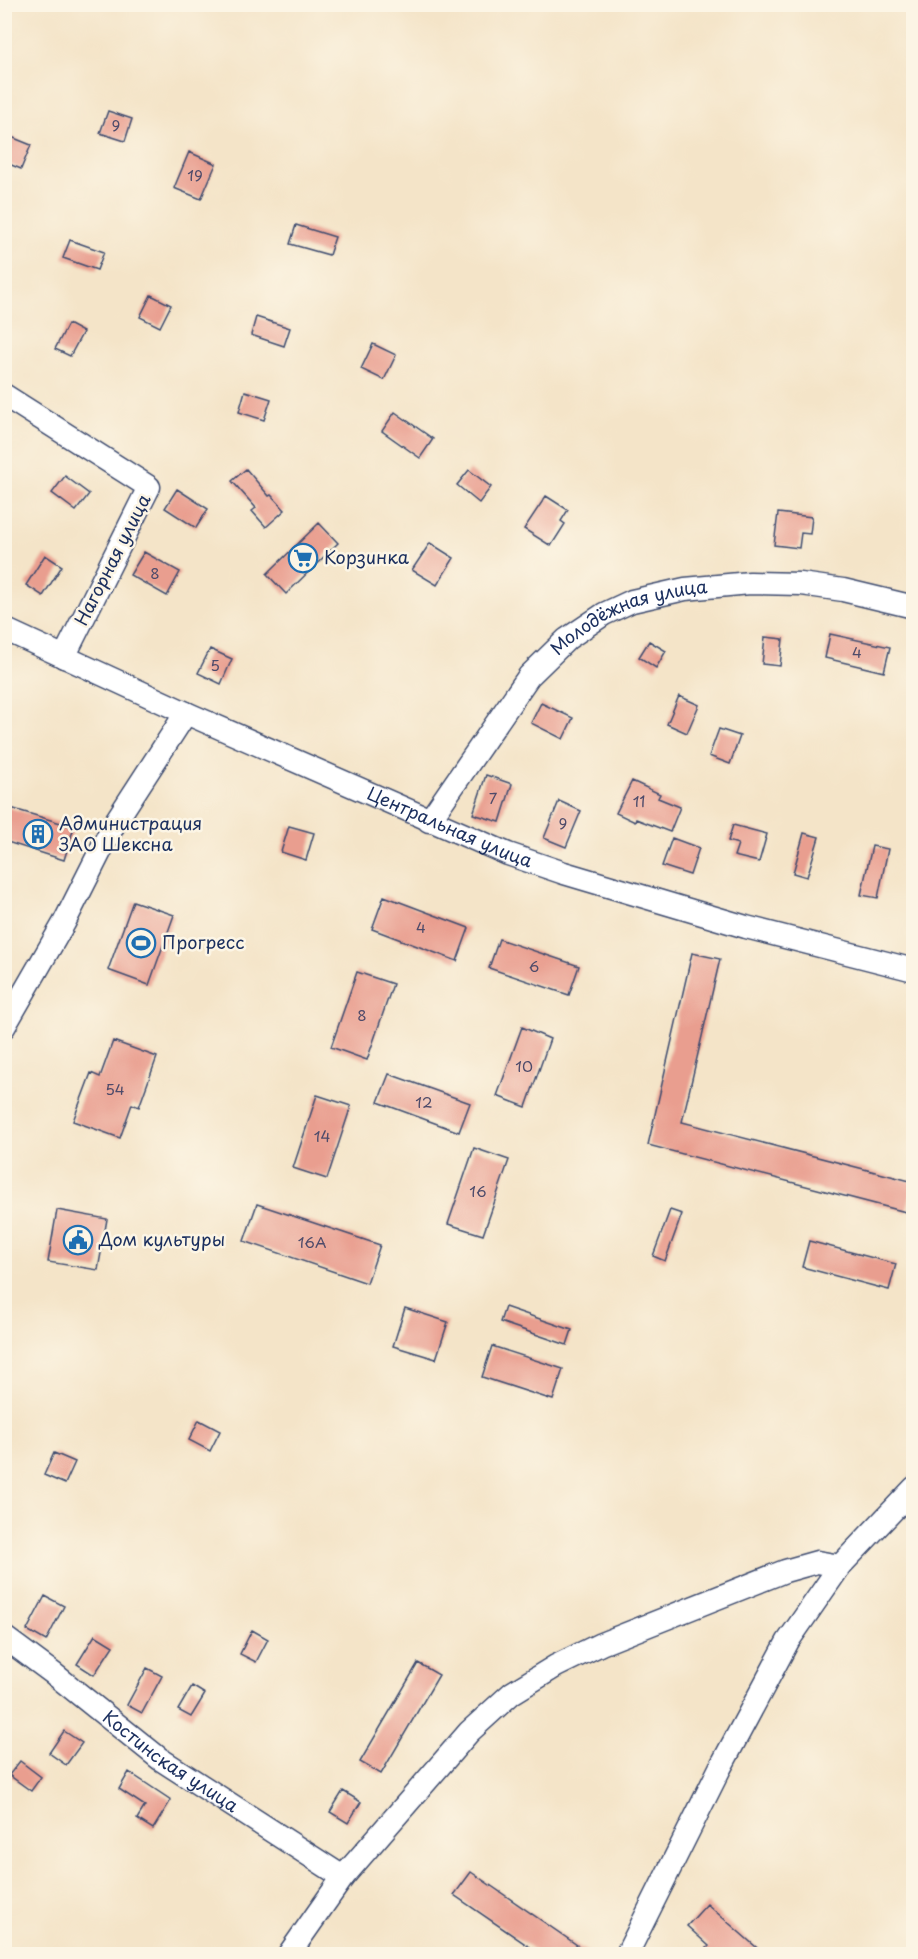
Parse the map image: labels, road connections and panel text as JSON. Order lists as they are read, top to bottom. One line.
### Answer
{"streets":{"street":["Нагорная улица","Молодёжная улица","Центральная улица","Костинская улица"]},"crossings":[["Нагорная улица","Центральная улица"],["Молодёжная улица","Центральная улица"]],"places":{"supermarket":["Корзинка"],"building":["Администрация ЗАО Шексна"],"sports":["Прогресс"],"public building":["Дом культуры"]},"house_numbers":["9","19","8","4","5","7","11","9","4","6","8","10","54","12","14","16","16А"]}
